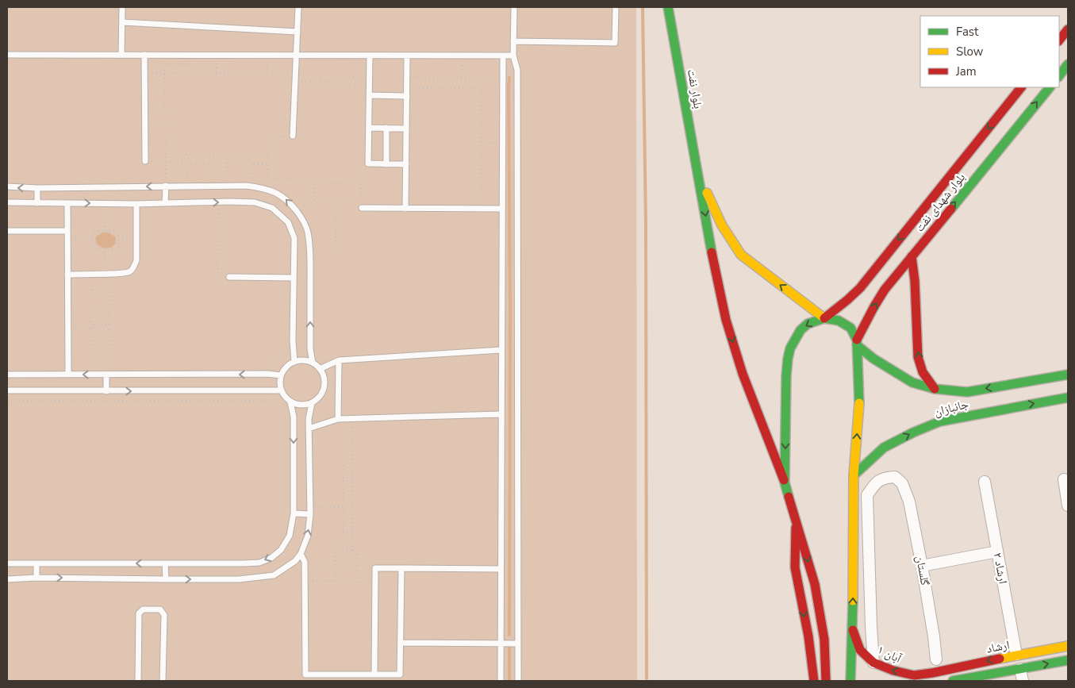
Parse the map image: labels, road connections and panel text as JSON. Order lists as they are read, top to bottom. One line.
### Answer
{"streets":{"street":["بلوار نفت","بلوار شهدای نفت","جانبازان","ارشاد ۲","گلستان","ارشاد","آبان ۱"]},"crossings":[["بلوار شهدای نفت","جانبازان"],["ارشاد ۲","ارشاد"],["گلستان","ارشاد"],["گلستان","آبان ۱"],["ارشاد","آبان ۱"]],"one_way":["آبان ۱"],"legend":["Fast","Slow","Jam"]}
